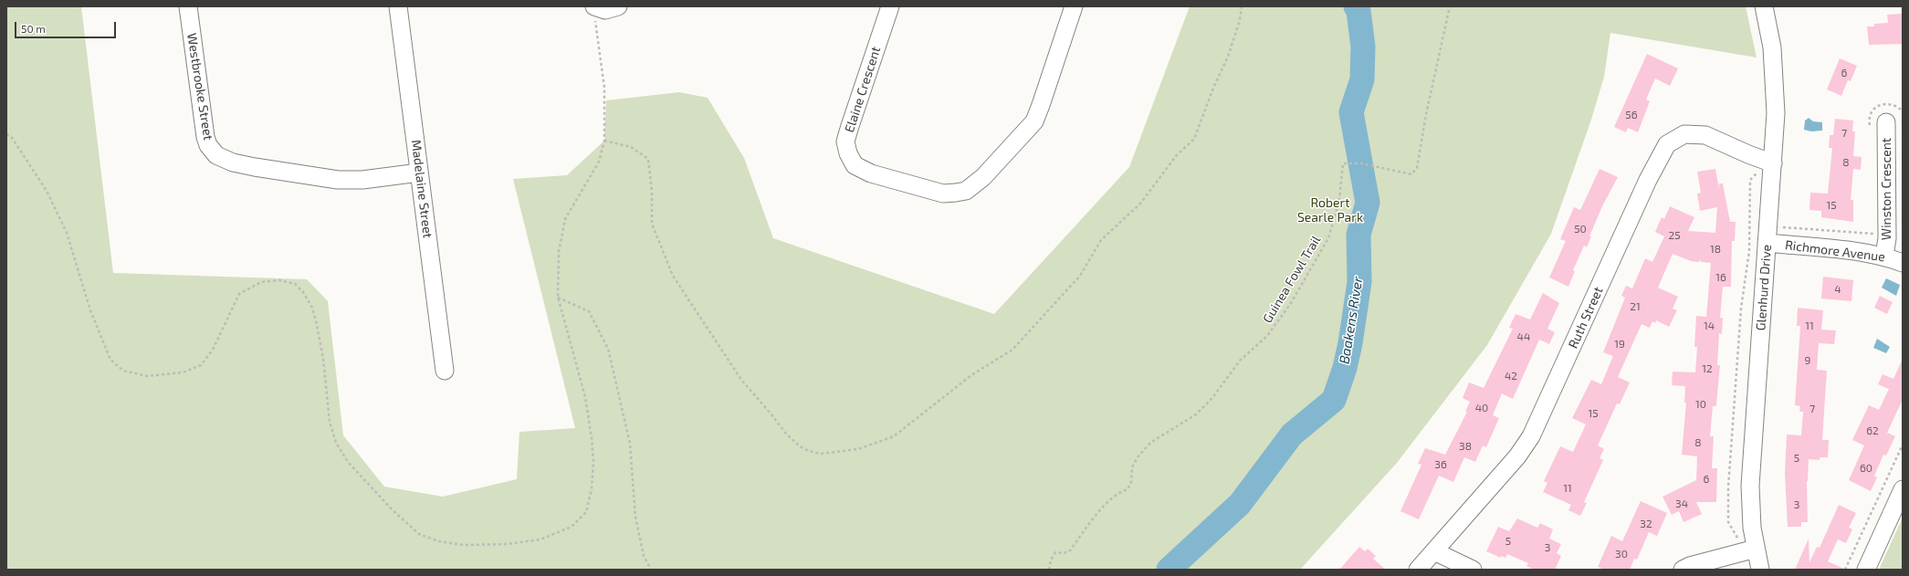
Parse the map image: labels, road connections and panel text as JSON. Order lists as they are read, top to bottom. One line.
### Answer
{"streets":{"street":["Westbrooke Street","Elaine Crescent","Madelaine Street","Winston Crescent","Richmore Avenue","Glenhurd Drive","Ruth Street"],"path":["Guinea Fowl Trail"]},"crossings":[["Westbrooke Street","Madelaine Street"],["Winston Crescent","Richmore Avenue"],["Richmore Avenue","Glenhurd Drive"],["Glenhurd Drive","Ruth Street"]],"water":["Baakens River"],"parks":["Robert Searle Park"],"house_numbers":["6","56","7","8","15","50","25","18","16","4","21","14","11","44","19","9","12","42","10","40","7","15","62","8","38","5","36","60","6","11","34","3","32","5","3","30"],"scale_bar":"50 m"}
